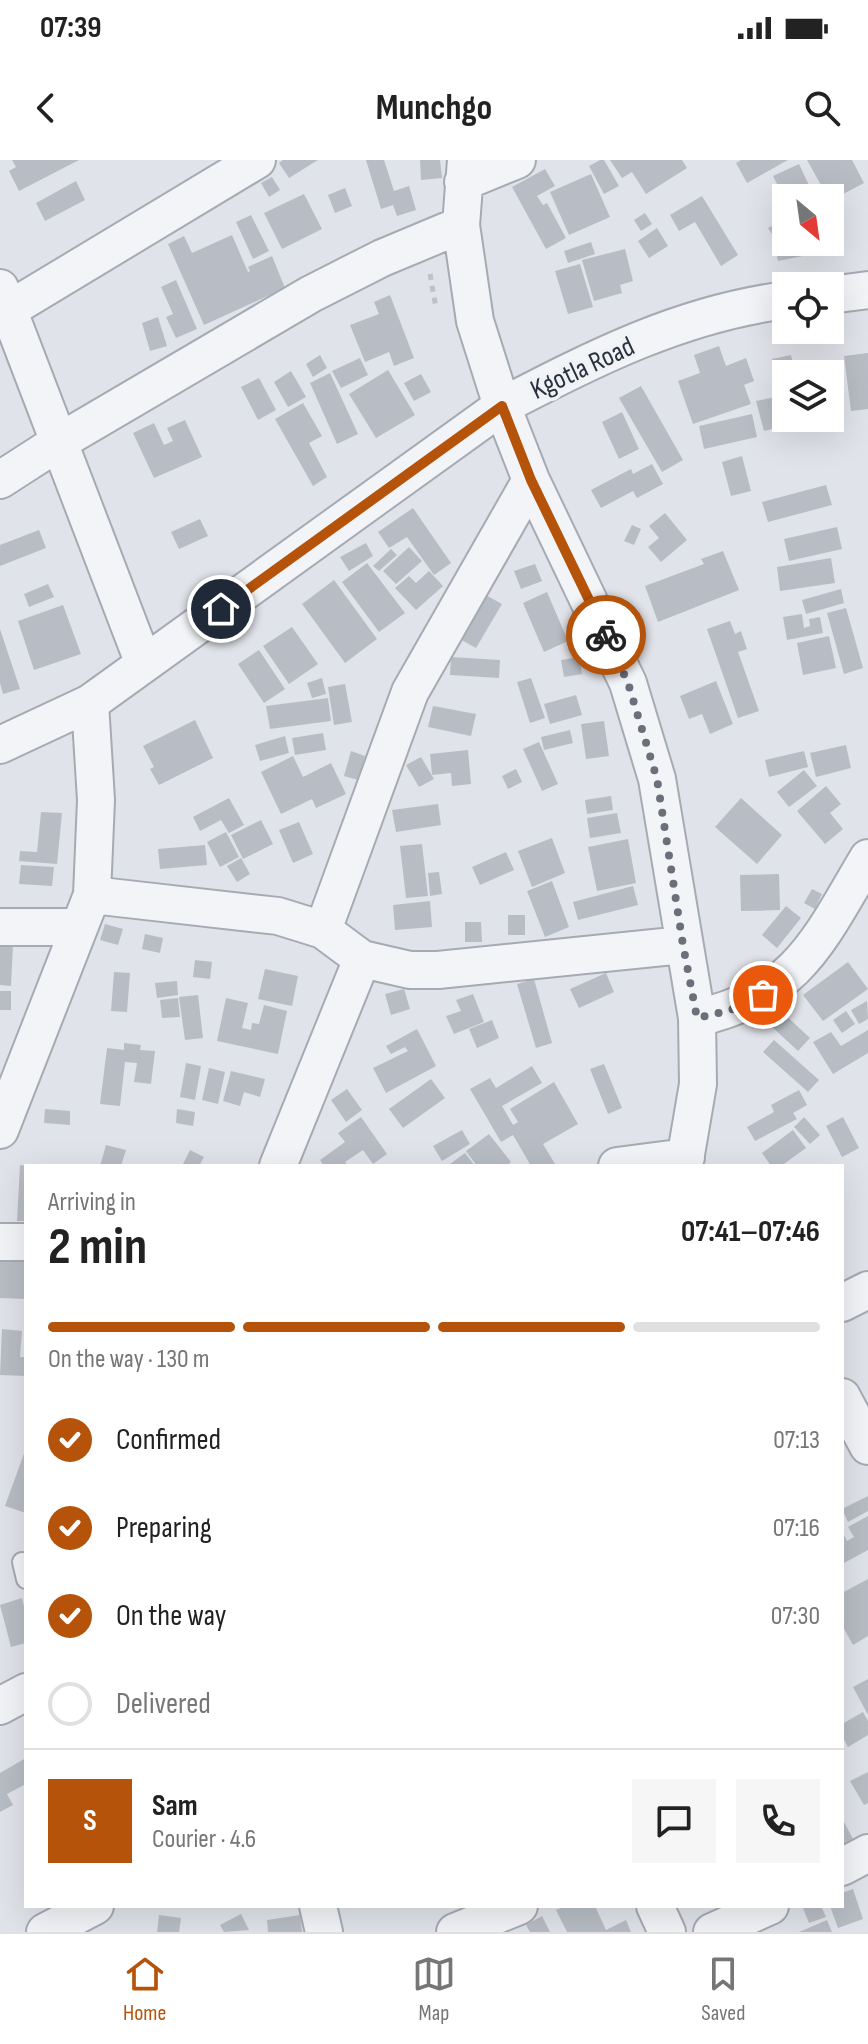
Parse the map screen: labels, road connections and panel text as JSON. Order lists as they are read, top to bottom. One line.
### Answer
{"streets":{"street":["Kgotla Road"]},"north":"bottom right","page":{"status":"07:39","header":"Munchgo","heading":["2 min","Arriving in","07:41–07:46"],"panel":["Sam","Courier · 4.6"],"bar":"On the way · 130 m","list":[["Confirmed","07:13"],["Preparing","07:16"],["On the way","07:30"],"Delivered"],"round":"S","tabs":["Home","Map","Saved"]}}
